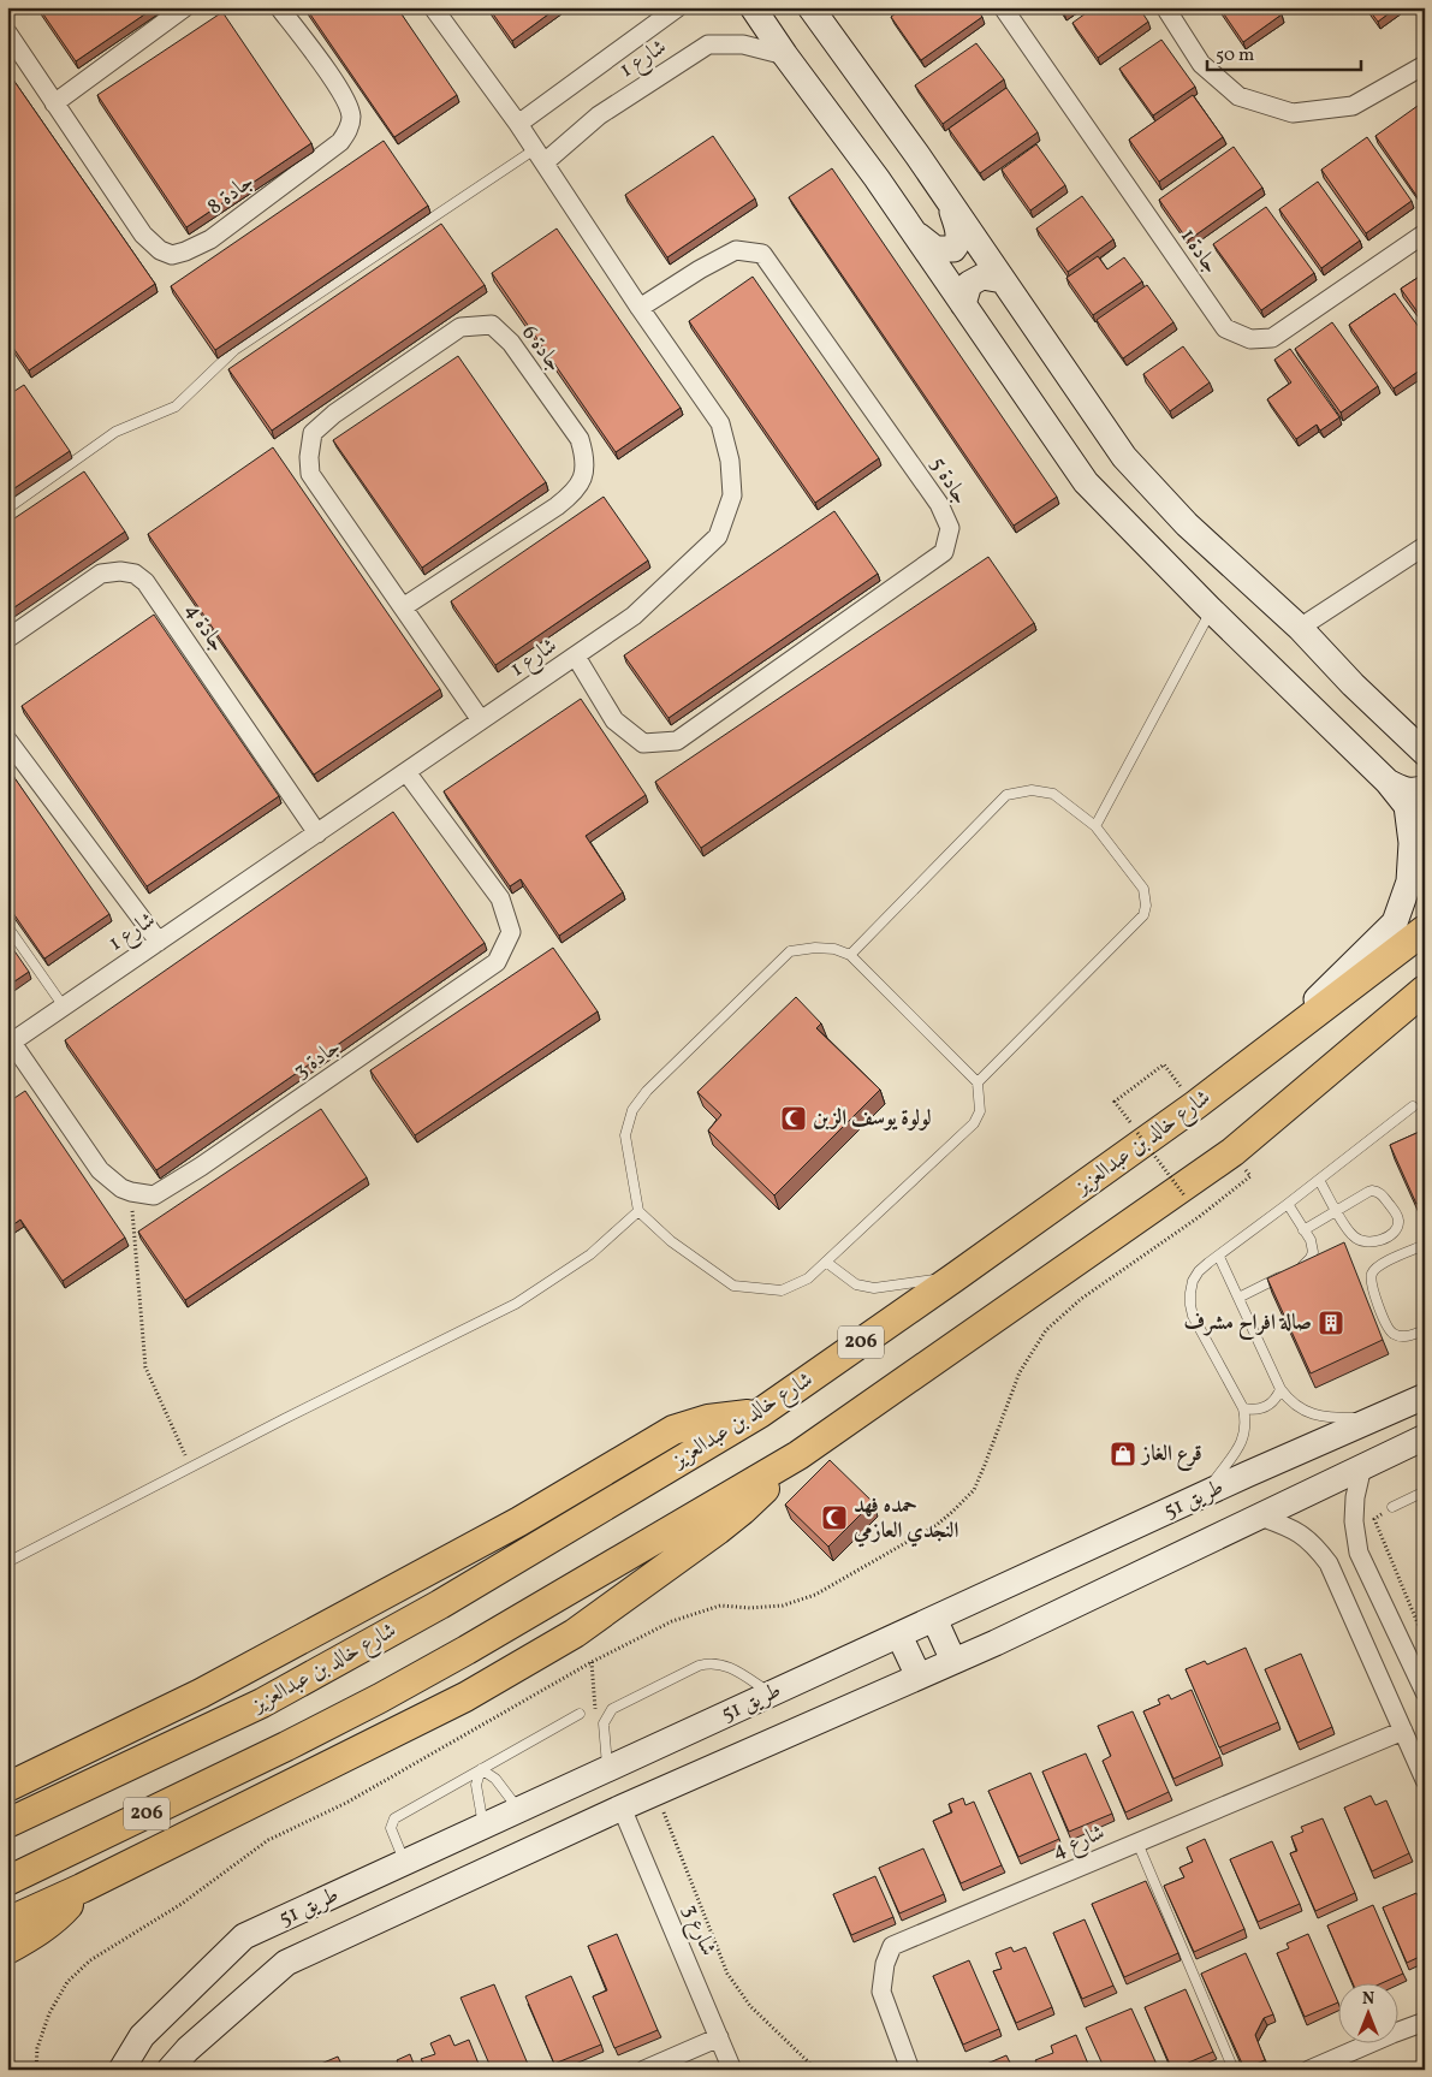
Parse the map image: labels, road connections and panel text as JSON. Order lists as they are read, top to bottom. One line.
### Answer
{"streets":{"main road":["شارع خالد بن عبدالعزيز","206"],"street":["شارع 1","جادة 8","جادة 1","جادة 6","جادة 5","جادة 4","جادة 3","طريق 51","شارع 4","شارع 3"]},"crossings":[["شارع 1","جادة 6"],["شارع 1","جادة 5"],["شارع 1","جادة 4"],["شارع 1","جادة 3"],["طريق 51","شارع 3"]],"places":{"mosque":["لولوة يوسف الزبن","حمده فهد النجدي العازمي"],"building":["صالة افراح مشرف"],"shop":["قرع الغاز"]},"scale_bar":"50 m","north":"top"}
